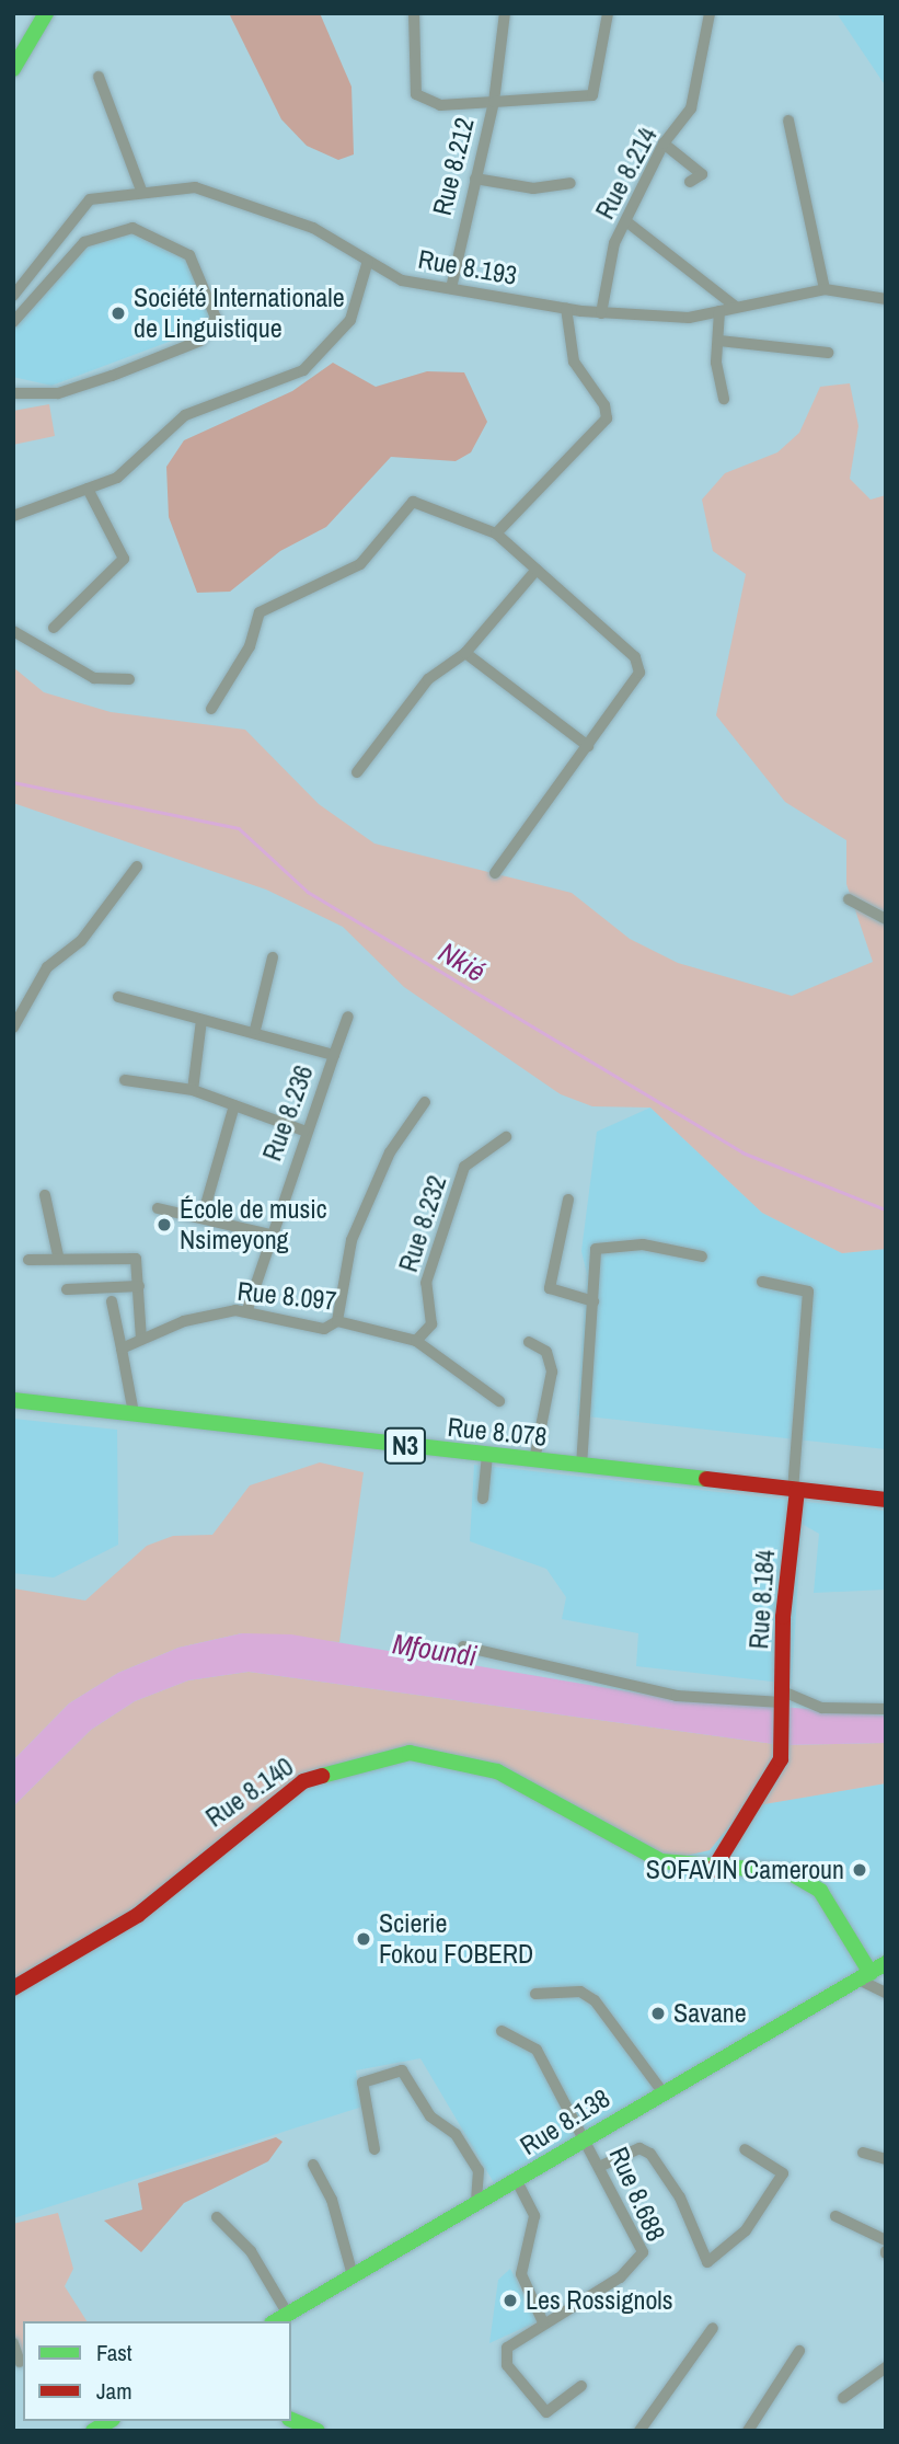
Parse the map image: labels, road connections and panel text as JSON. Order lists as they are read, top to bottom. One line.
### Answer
{"streets":{"main road":["Rue 8.078","N3","Rue 8.184","Rue 8.140","Rue 8.138"],"street":["Rue 8.212","Rue 8.214","Rue 8.193","Rue 8.236","Rue 8.232","Rue 8.097","Rue 8.688"]},"crossings":[["Rue 8.212","Rue 8.193"],["Rue 8.214","Rue 8.193"],["Rue 8.236","Rue 8.097"],["Rue 8.232","Rue 8.097"],["Rue 8.078","Rue 8.184"],["Rue 8.184","Rue 8.140"],["Rue 8.140","Rue 8.138"],["Rue 8.138","Rue 8.688"]],"water":["Nkié","Mfoundi"],"places":["Société Internationale de Linguistique","École de music Nsimeyong","SOFAVIN Cameroun","Scierie Fokou FOBERD","Savane","Les Rossignols"],"legend":["Fast","Jam"]}
